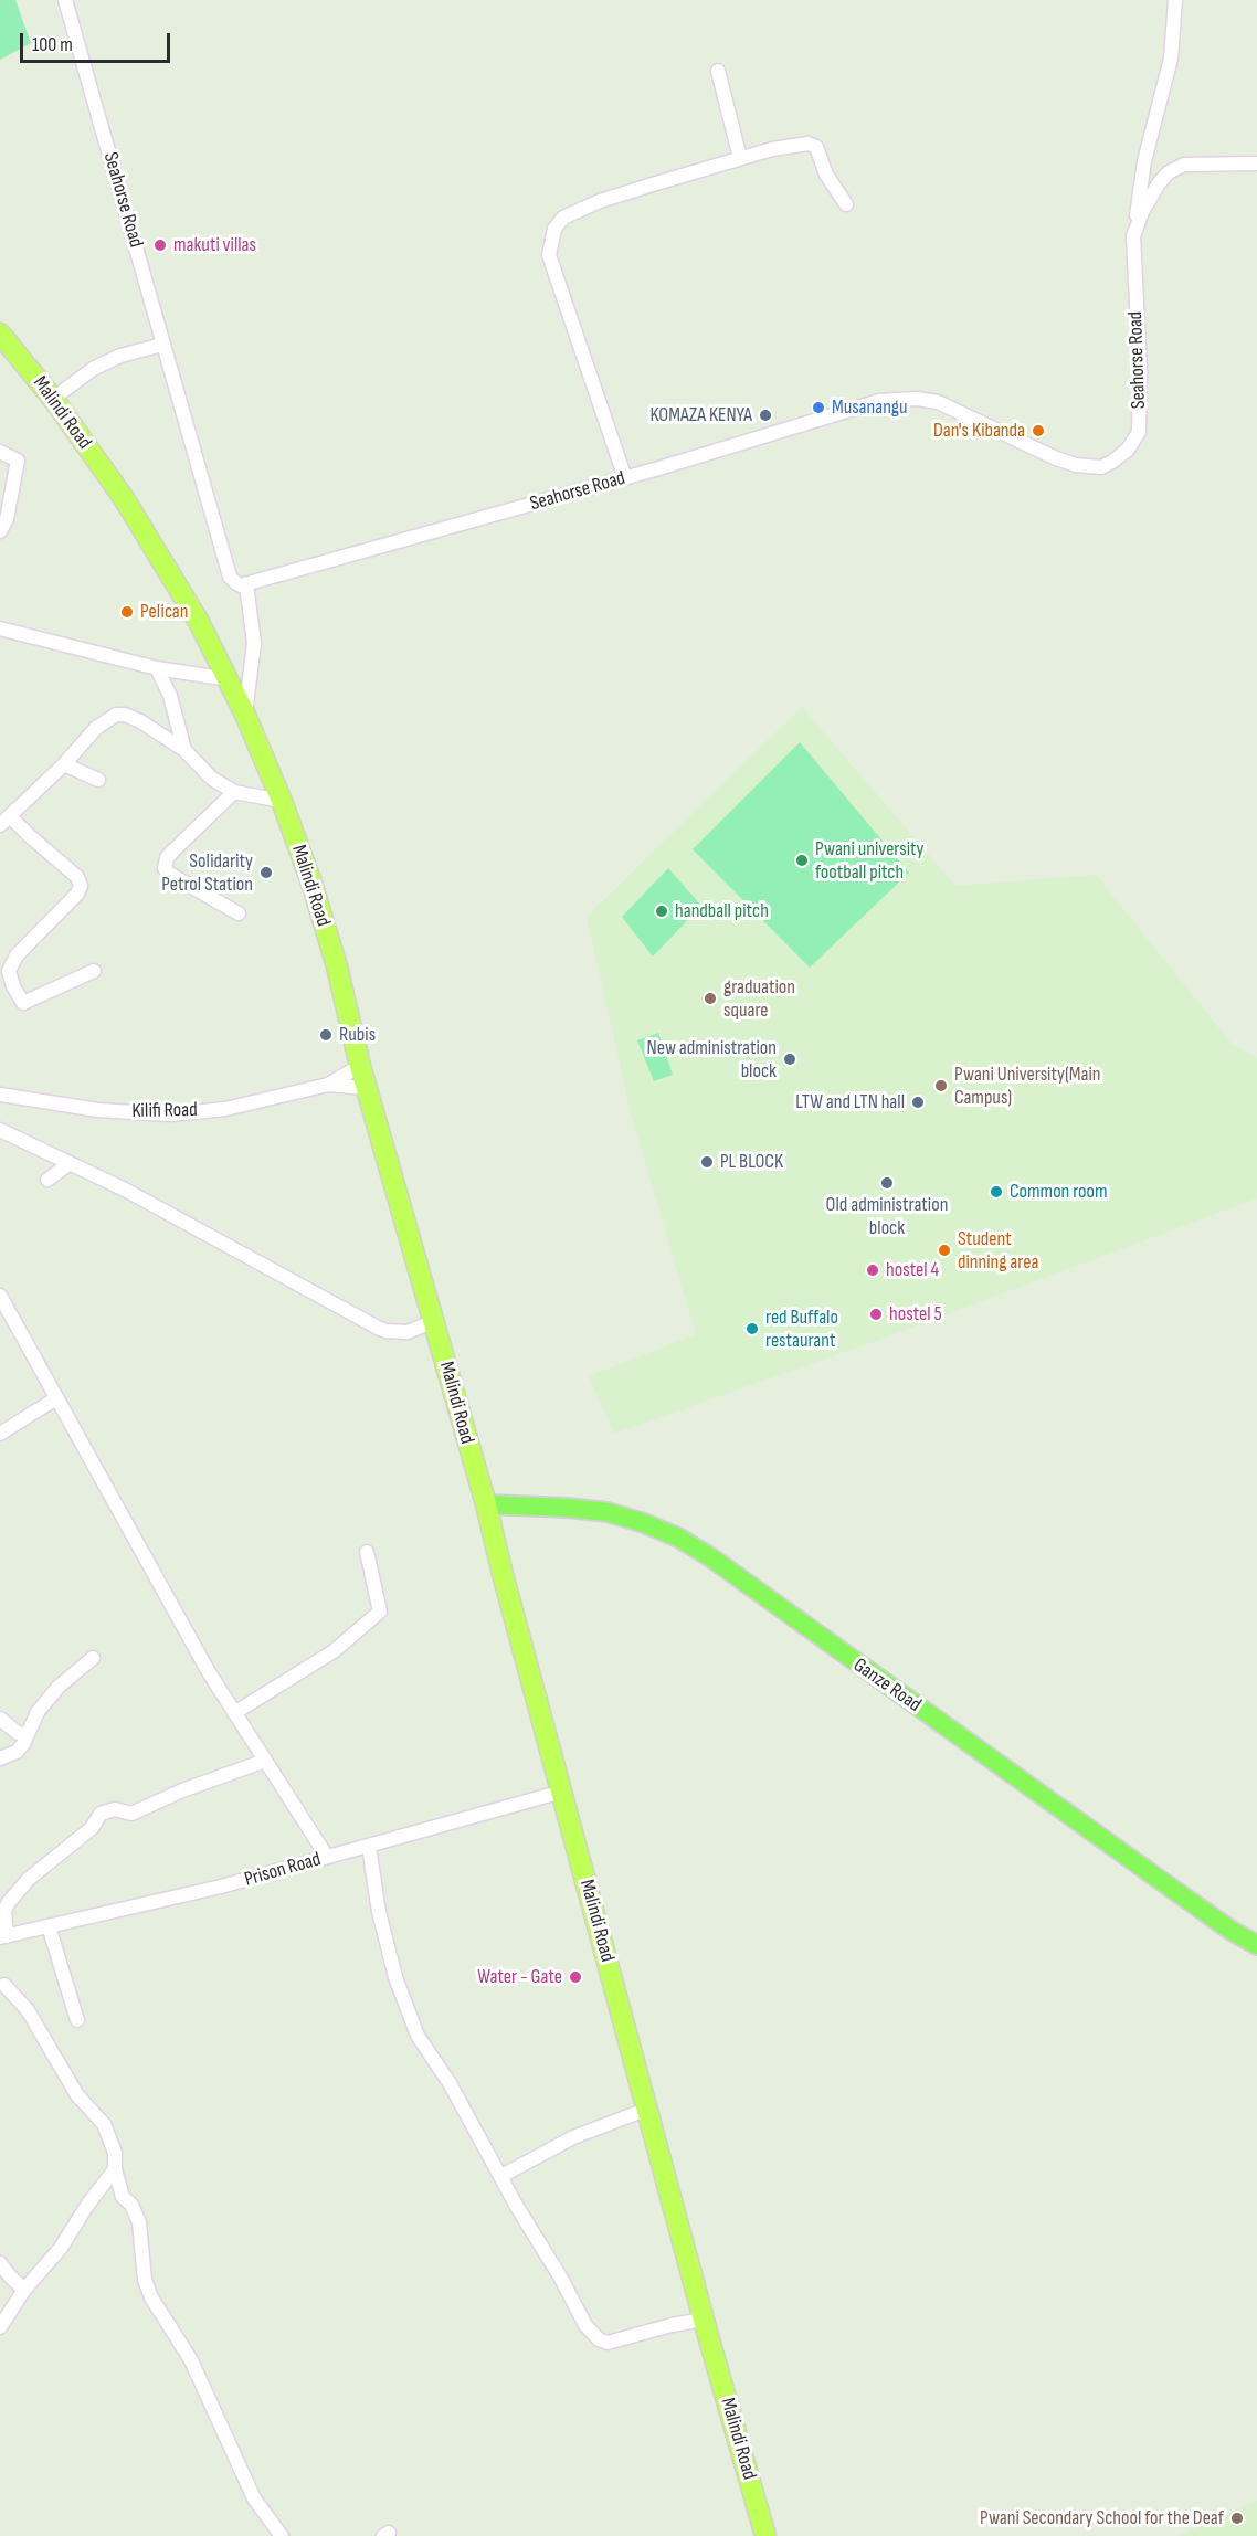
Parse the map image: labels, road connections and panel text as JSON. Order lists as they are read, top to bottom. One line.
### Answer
{"streets":{"highway":["Malindi Road"],"main road":["Ganze Road"],"street":["Seahorse Road","Kilifi Road","Prison Road"]},"crossings":[["Malindi Road","Kilifi Road"],["Malindi Road","Ganze Road"],["Malindi Road","Prison Road"]],"places":["makuti villas","Musanangu","KOMAZA KENYA","Dan's Kibanda","Pelican","Pwani university football pitch","Solidarity Petrol Station","handball pitch","graduation square","Rubis","New administration block","Pwani University(Main Campus)","LTW and LTN hall","PL BLOCK","Old administration block","Common room","Student dinning area","hostel 4","hostel 5","red Buffalo restaurant","Water - Gate","Pwani Secondary School for the Deaf"],"scale_bar":"100 m"}
